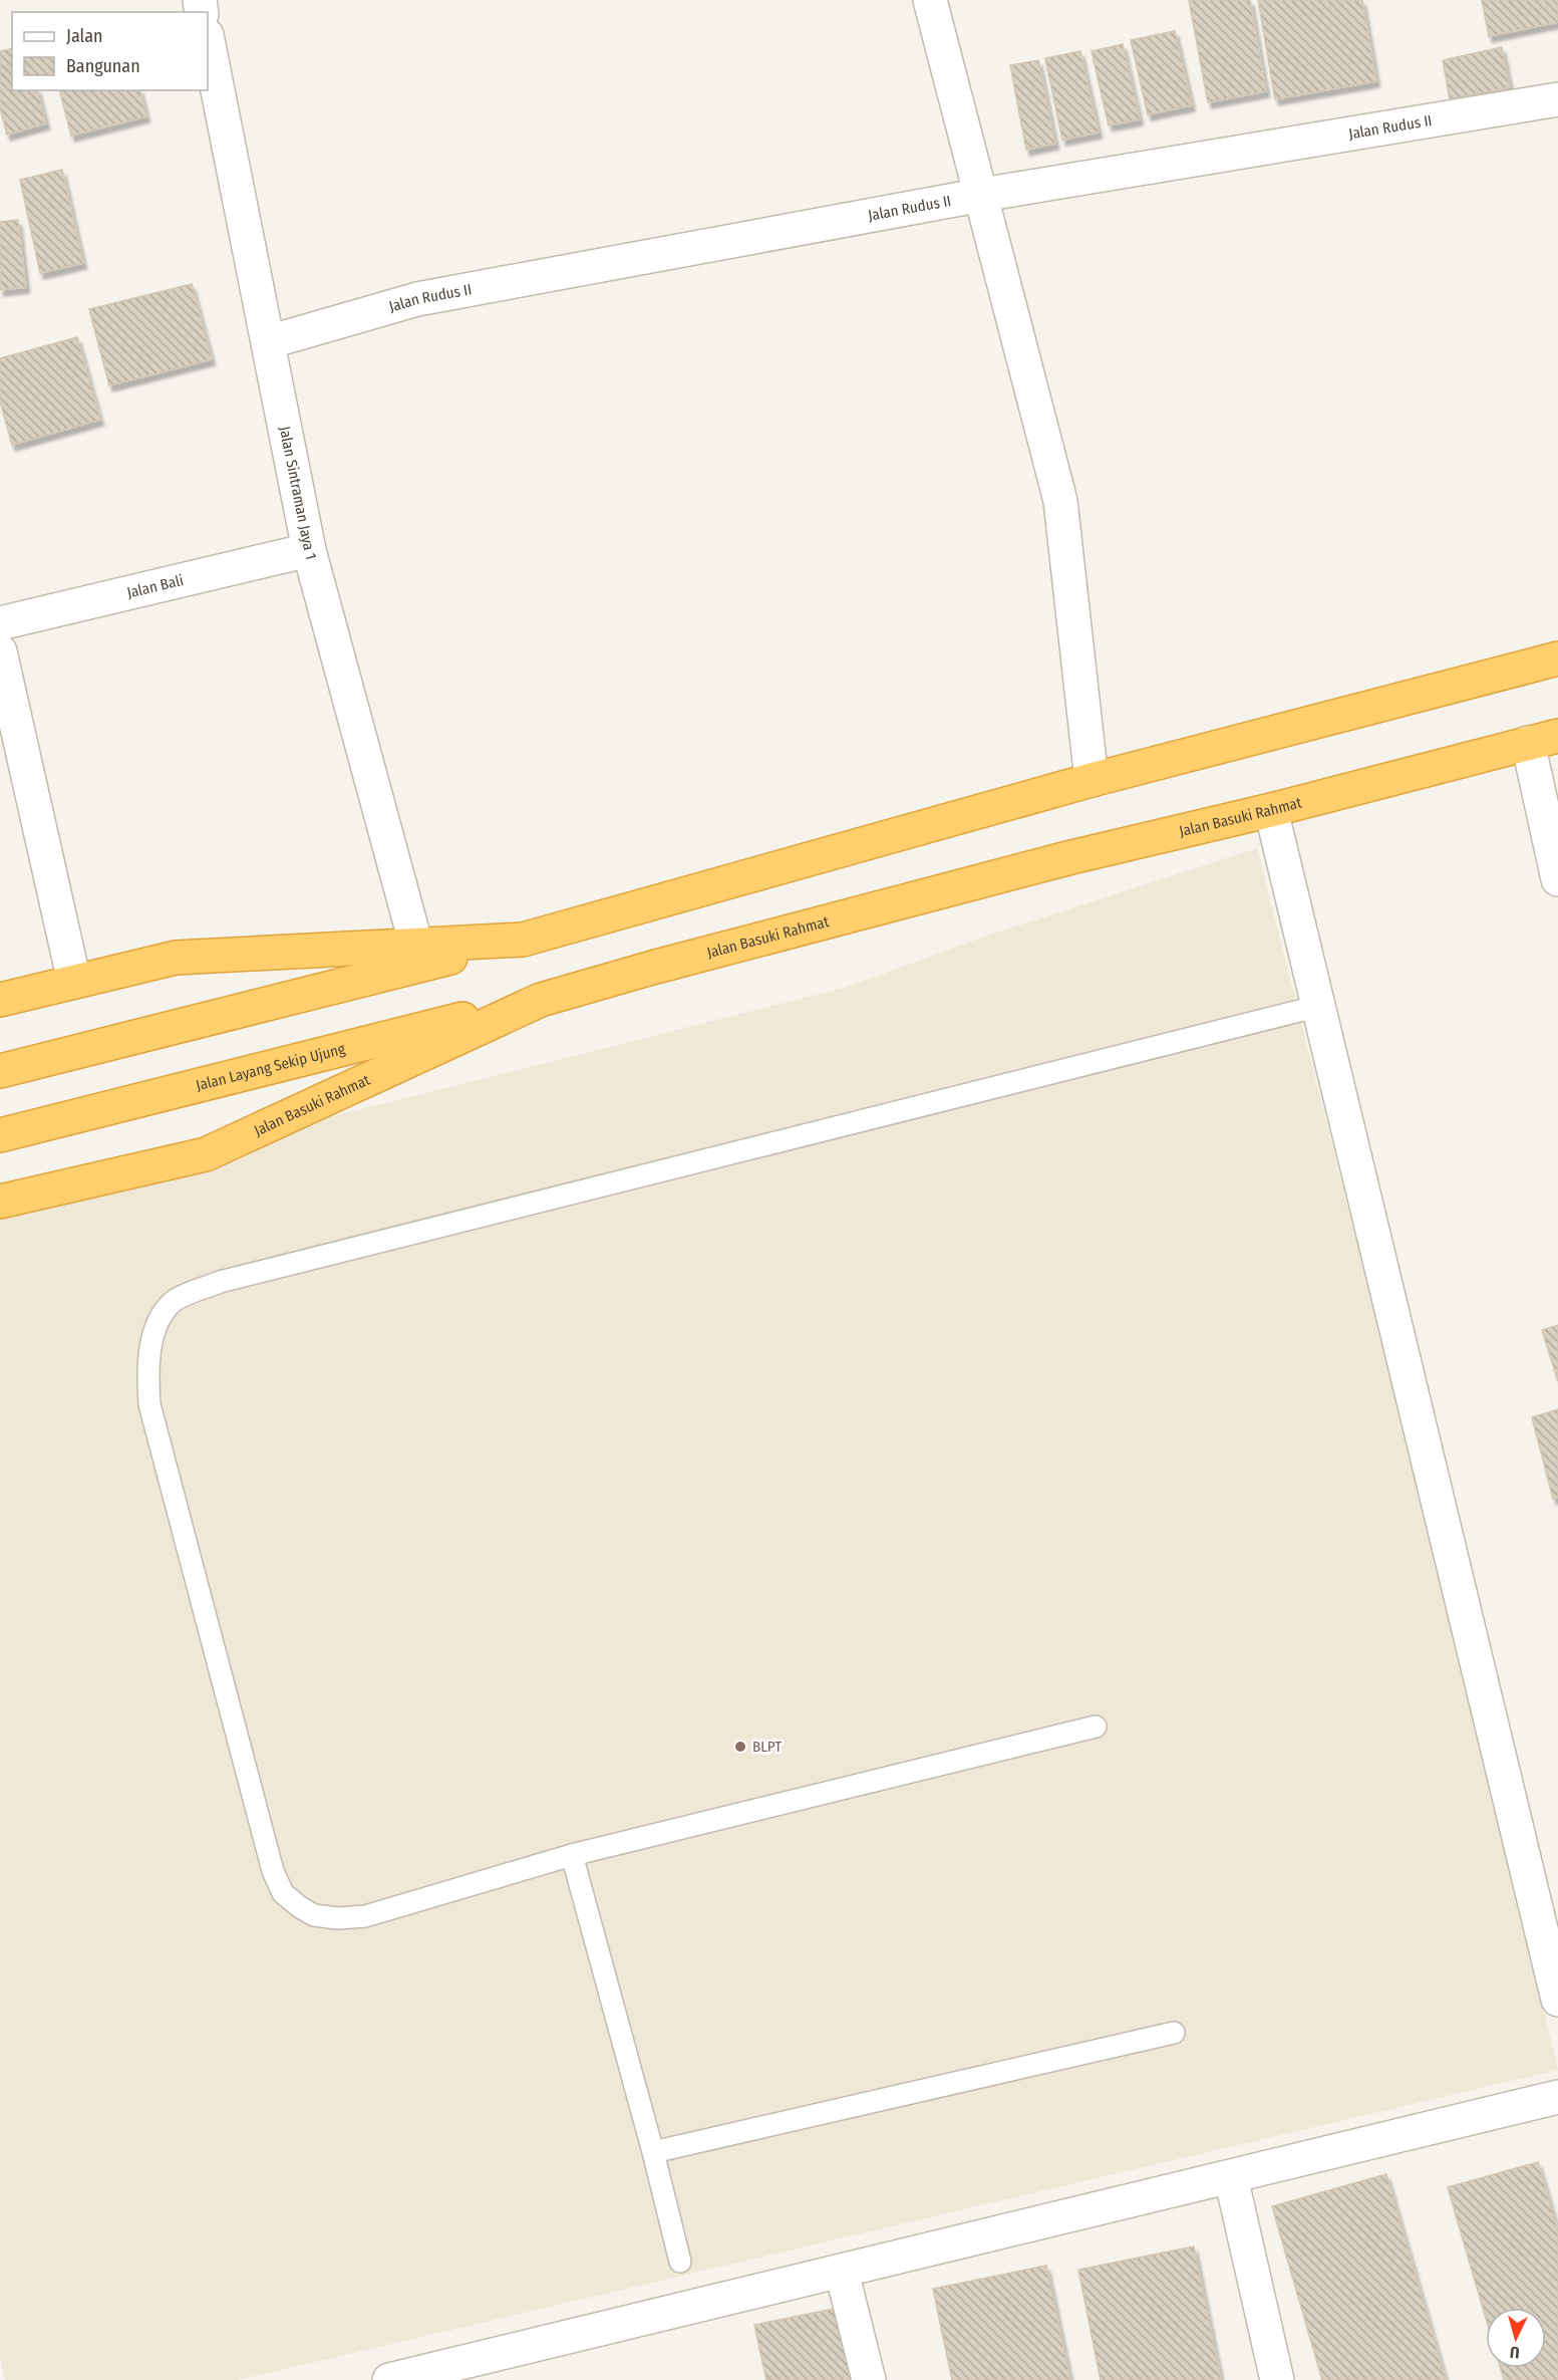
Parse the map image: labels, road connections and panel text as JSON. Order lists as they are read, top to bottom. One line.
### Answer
{"streets":{"highway":["Jalan Basuki Rahmat","Jalan Layang Sekip Ujung"],"street":["Jalan Rudus II","Jalan Sintraman Jaya 1","Jalan Bali"]},"crossings":[["Jalan Rudus II","Jalan Sintraman Jaya 1"],["Jalan Sintraman Jaya 1","Jalan Bali"],["Jalan Basuki Rahmat","Jalan Layang Sekip Ujung"]],"places":["BLPT"],"legend":["Jalan","Bangunan"],"north":"bottom"}
